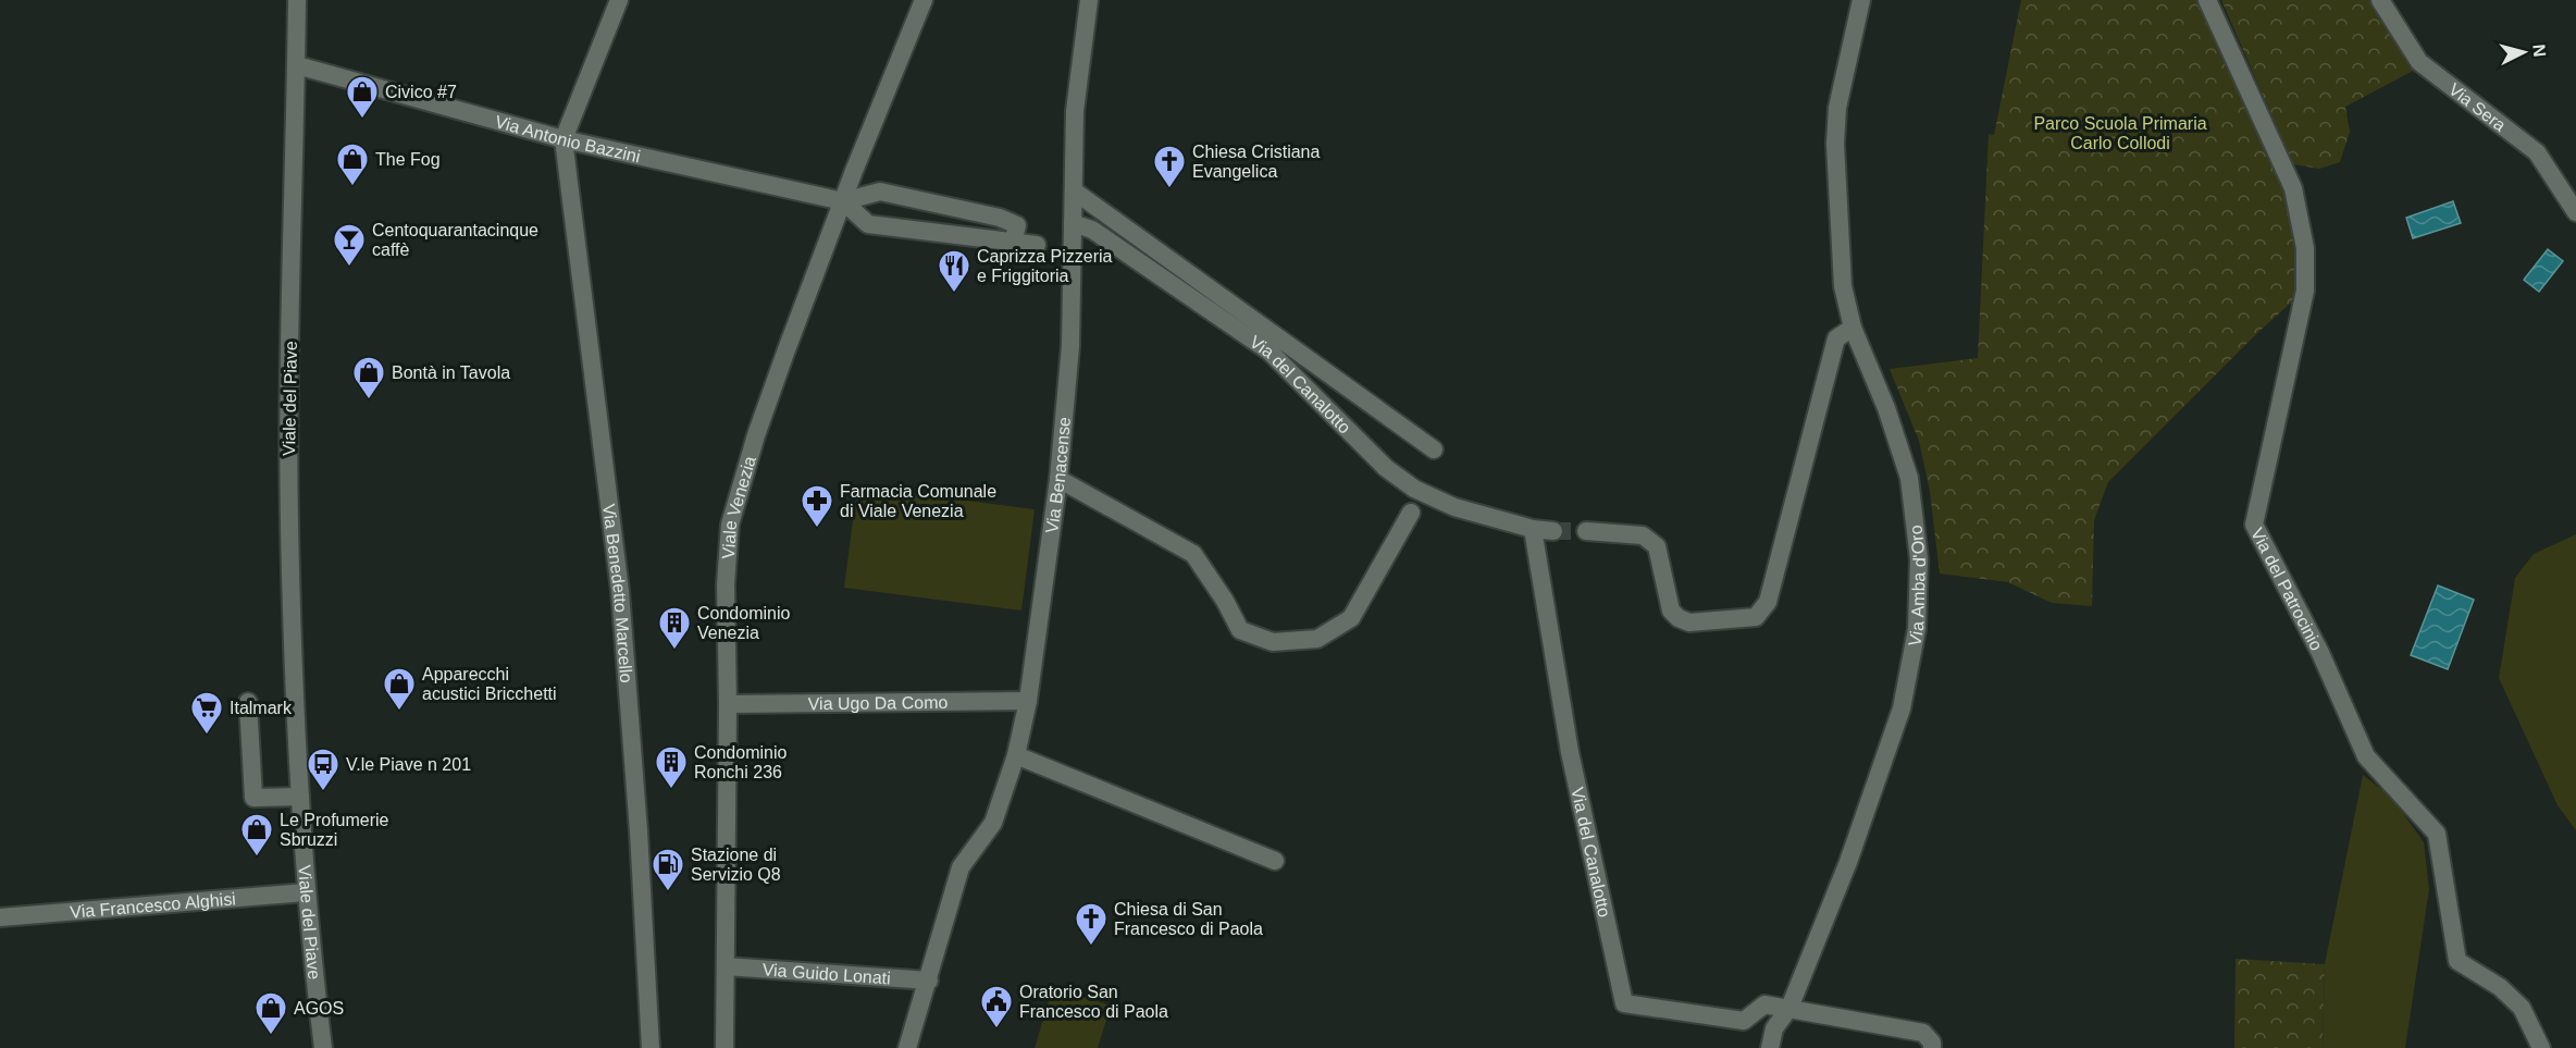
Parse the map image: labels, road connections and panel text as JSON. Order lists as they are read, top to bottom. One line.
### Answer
{"streets":{"street":["Via Sera","Via Antonio Bazzini","Via del Canalotto","Viale del Piave","Via Benacense","Viale Venezia","Via Amba d'Oro","Via del Patrocinio","Via Benedetto Marcello","Via Ugo Da Como","Via Francesco Alghisi","Via Guido Lonati"]},"crossings":[["Via Antonio Bazzini","Viale del Piave"],["Via Antonio Bazzini","Viale Venezia"],["Via Antonio Bazzini","Via Benedetto Marcello"],["Via del Canalotto","Via Benacense"],["Via del Canalotto","Via Amba d'Oro"],["Viale del Piave","Via Francesco Alghisi"],["Via Benacense","Via Ugo Da Como"],["Via Benacense","Via Guido Lonati"],["Viale Venezia","Via Ugo Da Como"],["Viale Venezia","Via Guido Lonati"]],"parks":["Parco Scuola Primaria Carlo Collodi"],"places":{"shop":["Civico #7","The Fog","Bontà in Tavola","Apparecchi acustici Bricchetti","Le Profumerie Sbruzzi","AGOS"],"church":["Chiesa Cristiana Evangelica","Chiesa di San Francesco di Paola"],"bar":["Centoquarantacinque caffè"],"restaurant":["Caprizza Pizzeria e Friggitoria"],"pharmacy":["Farmacia Comunale di Viale Venezia"],"building":["Condominio Venezia","Condominio Ronchi 236"],"supermarket":["Italmark"],"bus stop":["V.le Piave n 201"],"fuel station":["Stazione di Servizio Q8"],"public building":["Oratorio San Francesco di Paola"]},"north":"right"}
